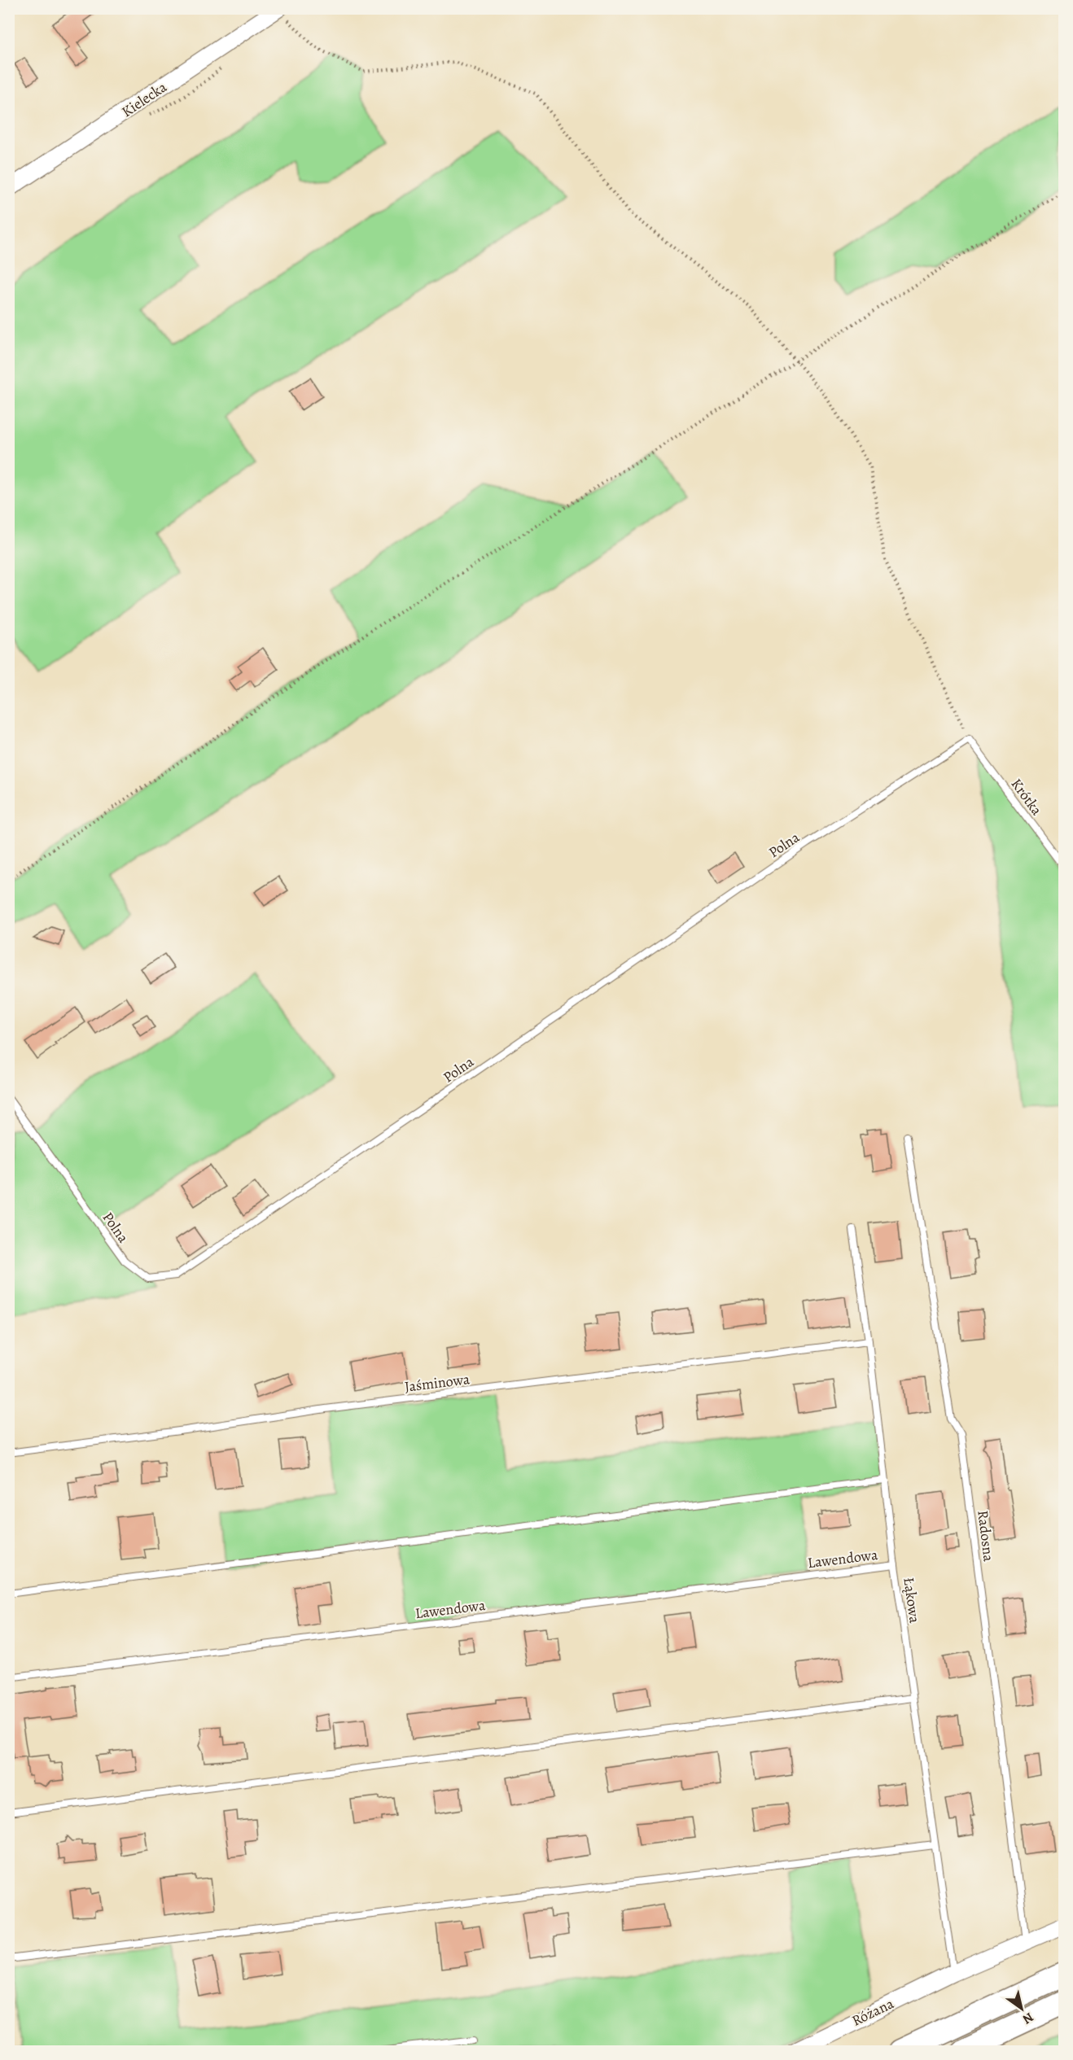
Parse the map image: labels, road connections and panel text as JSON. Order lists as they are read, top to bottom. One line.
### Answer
{"streets":{"street":["Kielecka","Różana"],"lane":["Krótka","Polna","Jaśminowa","Radosna","Lawendowa","Łąkowa"]},"crossings":[["Krótka","Polna"],["Jaśminowa","Łąkowa"],["Radosna","Różana"],["Lawendowa","Łąkowa"],["Łąkowa","Różana"]],"north":"bottom right"}
